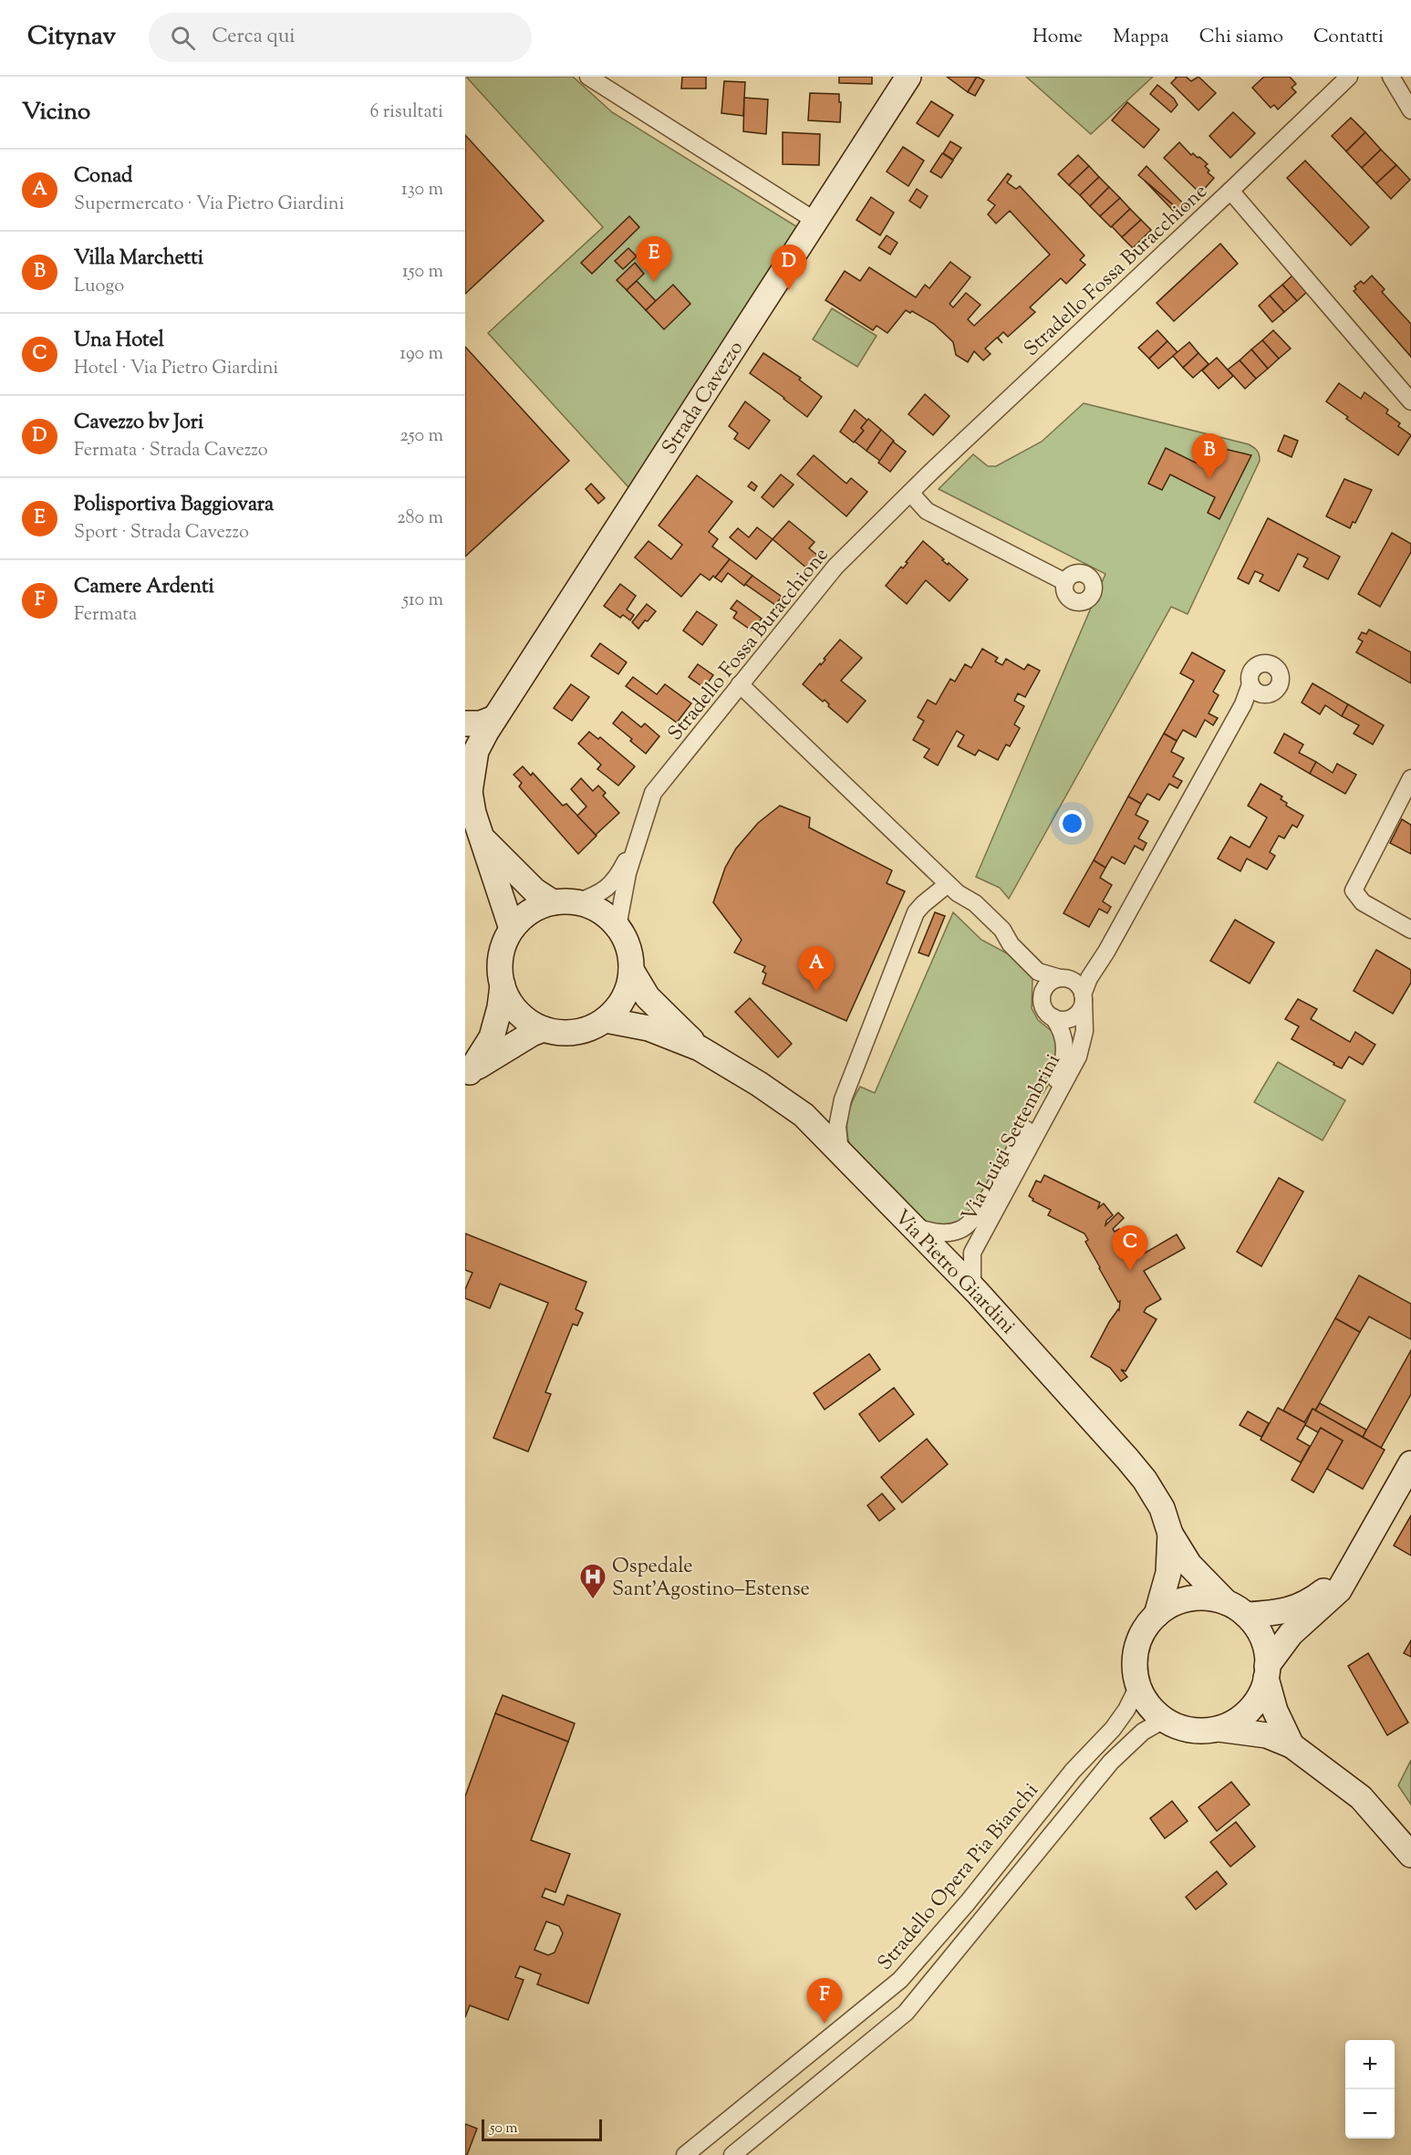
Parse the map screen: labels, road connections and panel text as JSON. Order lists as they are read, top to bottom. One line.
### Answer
{"streets":{"main road":["Strada Cavezzo","Via Pietro Giardini"],"street":["Stradello Fossa Buracchione","Via Luigi Settembrini","Stradello Opera Pia Bianchi"]},"crossings":[["Strada Cavezzo","Via Pietro Giardini"],["Via Luigi Settembrini","Via Pietro Giardini"],["Via Pietro Giardini","Stradello Opera Pia Bianchi"]],"places":{"hospital":["Ospedale Sant’Agostino–Estense"]},"scale_bar":"50 m","page":{"header":"Citynav","search":"Cerca qui","nav":["Home","Mappa","Chi siamo","Contatti"],"heading":["Vicino","6 risultati"],"list":[{"mark":"A","name":"Conad","note":"Supermercato · Via Pietro Giardini","value":"130 m"},{"mark":"B","name":"Villa Marchetti","note":"Luogo","value":"150 m"},{"mark":"C","name":"Una Hotel","note":"Hotel · Via Pietro Giardini","value":"190 m"},{"mark":"D","name":"Cavezzo bv Jori","note":"Fermata · Strada Cavezzo","value":"250 m"},{"mark":"E","name":"Polisportiva Baggiovara","note":"Sport · Strada Cavezzo","value":"280 m"},{"mark":"F","name":"Camere Ardenti","note":"Fermata","value":"510 m"}],"pins":["E","D","B","A","C","F"],"map_buttons":["+","−"],"scale":"50 m"}}
